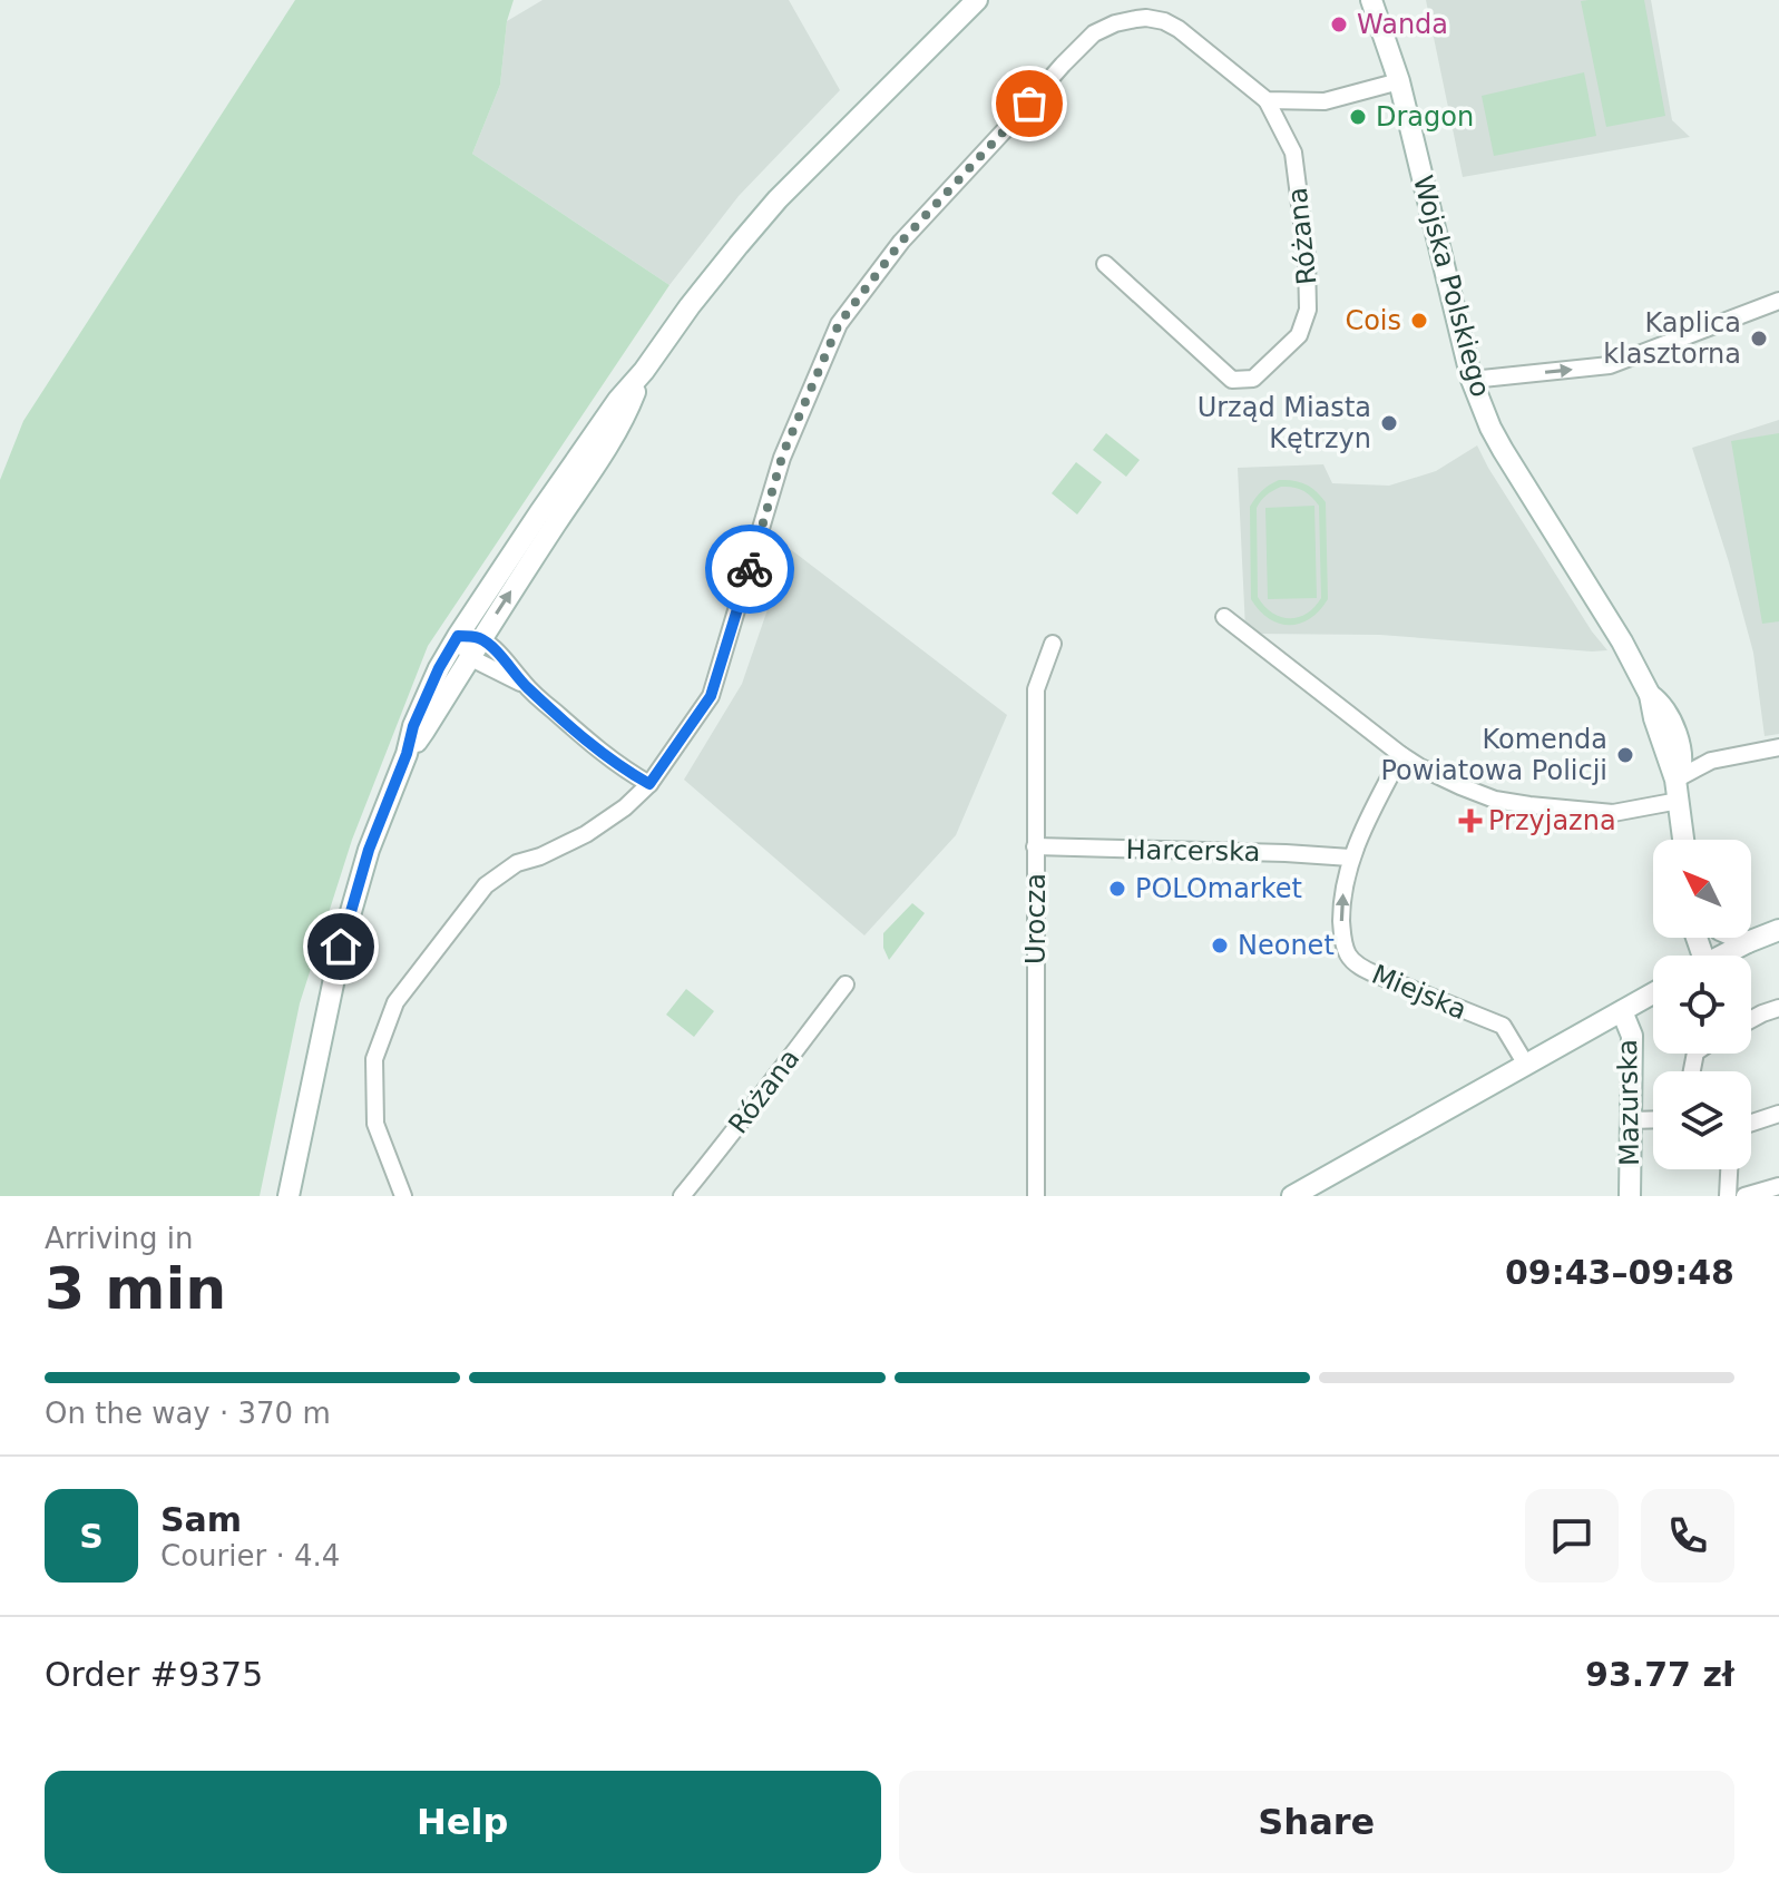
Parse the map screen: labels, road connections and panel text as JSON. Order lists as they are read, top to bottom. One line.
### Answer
{"streets":{"street":["Różana","Wojska Polskiego","Harcerska","Urocza","Miejska","Mazurska"]},"crossings":[["Harcerska","Urocza"],["Harcerska","Miejska"]],"one_way":["Miejska"],"places":{"other":["Wanda","Dragon","Cois","Kaplica klasztorna","Urząd Miasta Kętrzyn","Komenda Powiatowa Policji","POLOmarket","Neonet"],"health":["Przyjazna"]},"north":"top left","page":{"heading":["3 min","Arriving in","09:43–09:48"],"panel":["Sam","Courier · 4.4","Order #9375","93.77 zł"],"bar":"On the way · 370 m","round":"S","buttons":["Help","Share"]}}
